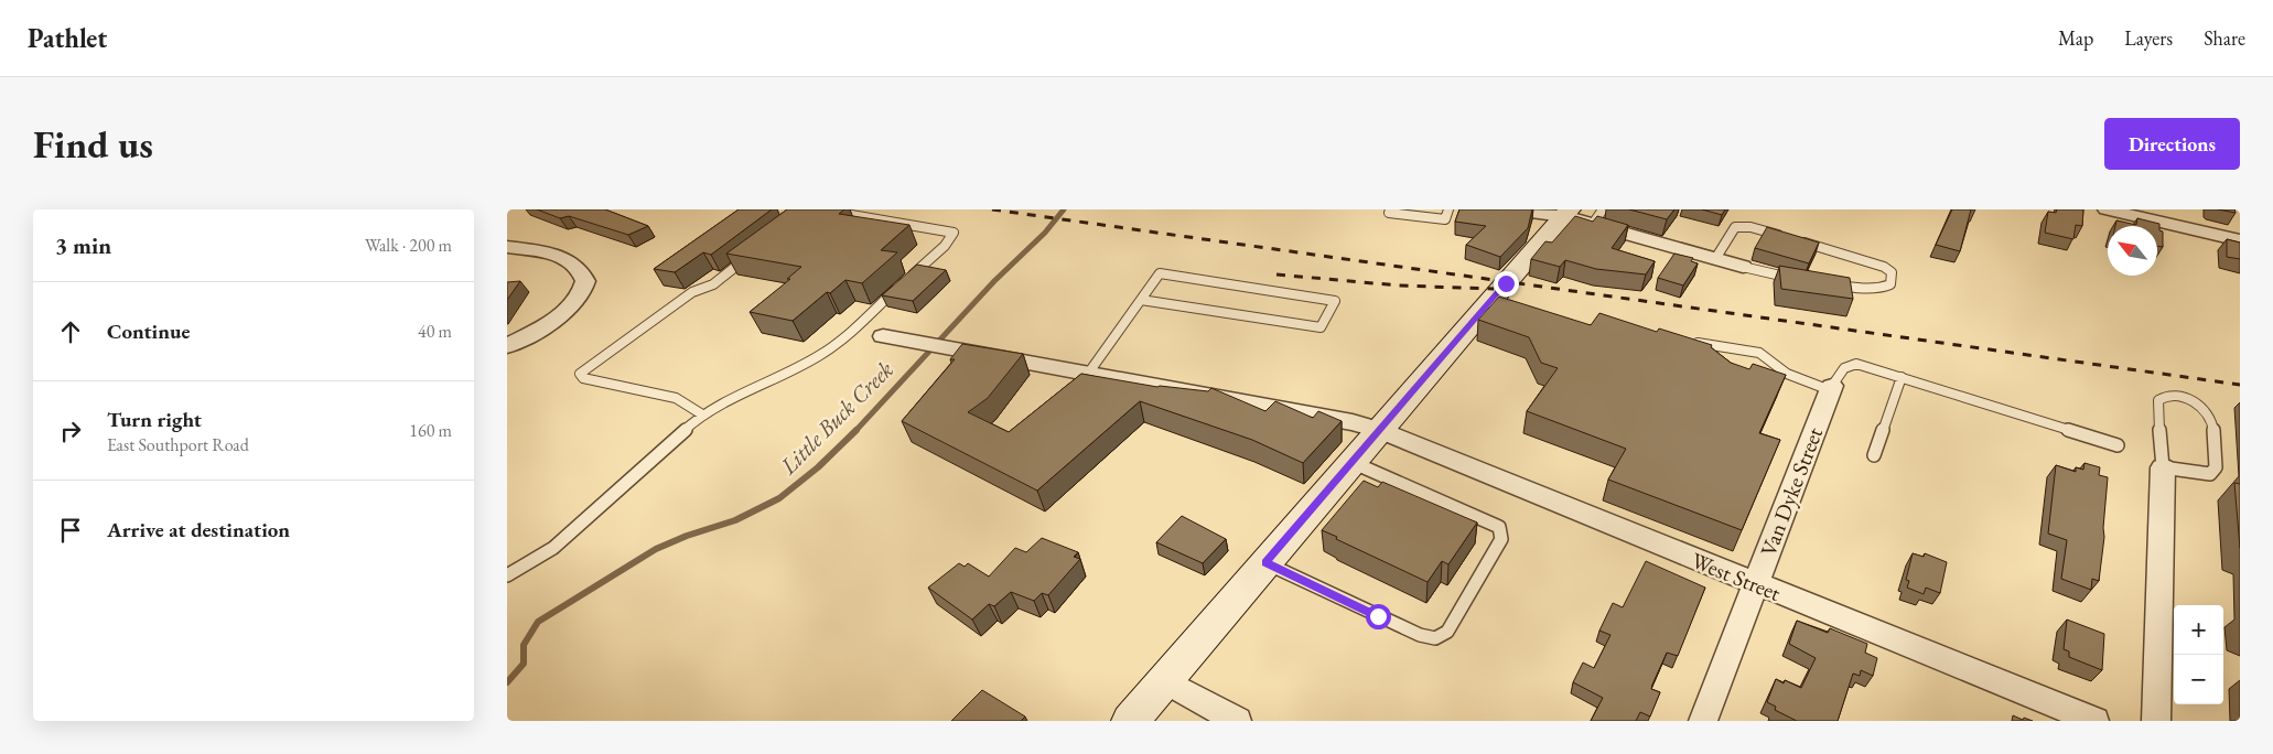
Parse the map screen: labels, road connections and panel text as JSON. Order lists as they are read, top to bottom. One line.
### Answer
{"streets":{"street":["Van Dyke Street","West Street"]},"crossings":[["Van Dyke Street","West Street"]],"water":["Little Buck Creek"],"north":"top left","page":{"header":"Pathlet","nav":["Map","Layers","Share"],"buttons":"Directions","title":"Find us","heading":["3 min","Walk · 200 m"],"list":[["Continue","40 m"],["Turn right","East Southport Road","160 m"],"Arrive at destination"],"map_buttons":["+","−"]}}
